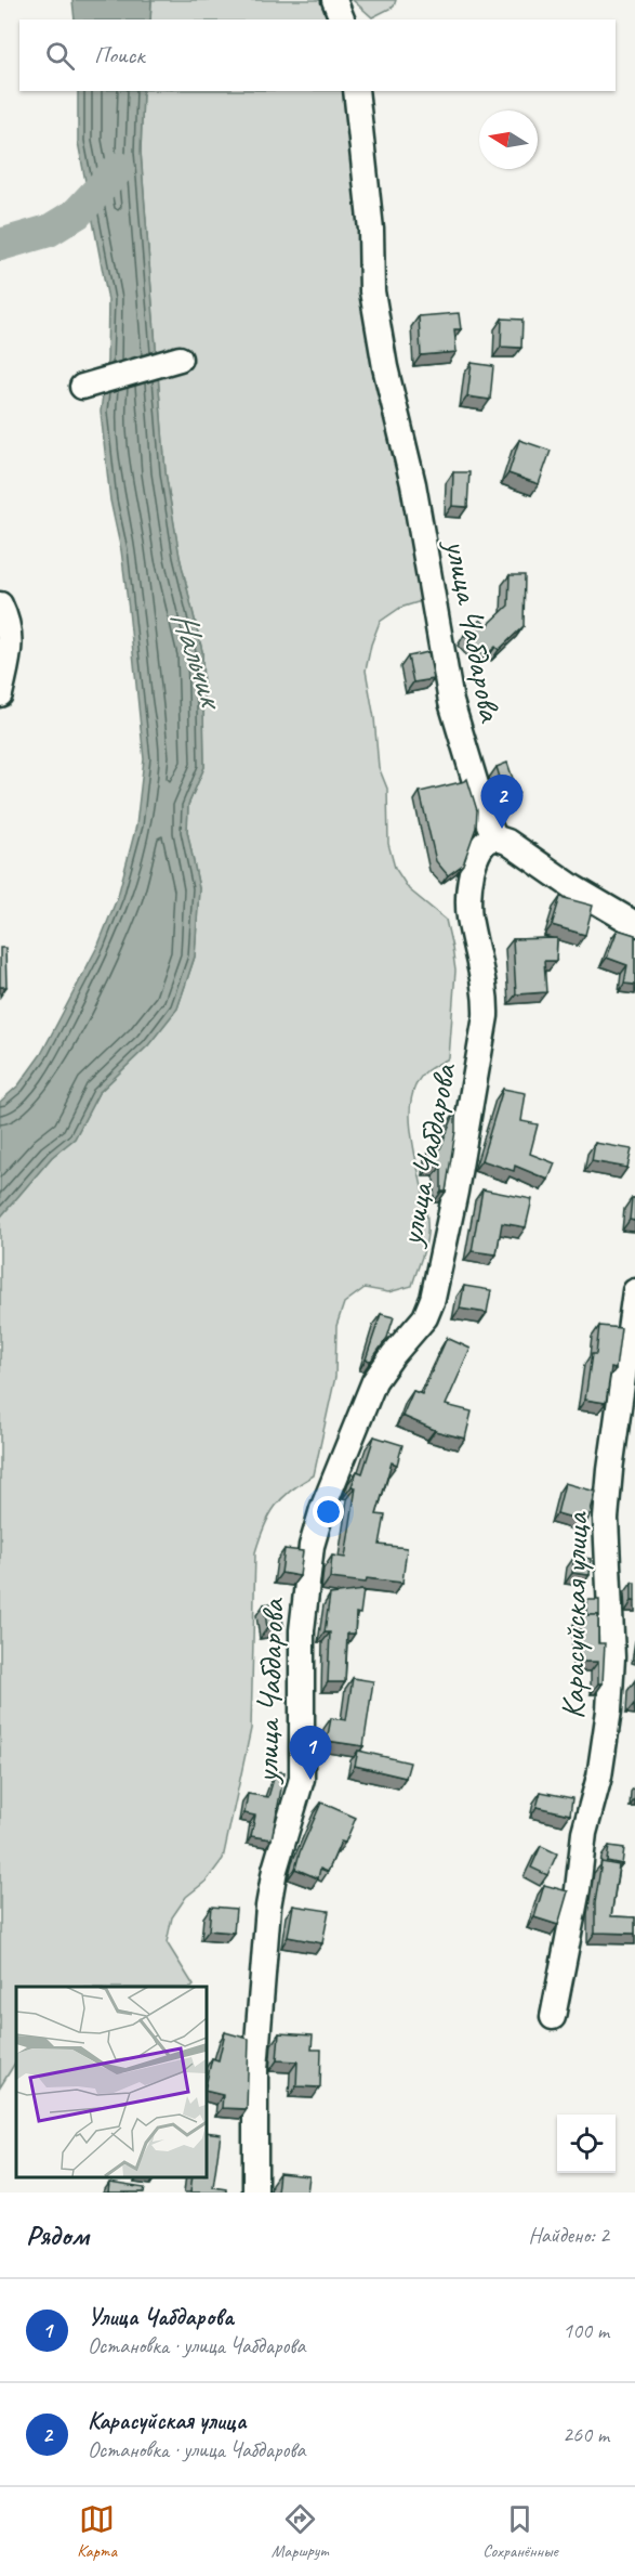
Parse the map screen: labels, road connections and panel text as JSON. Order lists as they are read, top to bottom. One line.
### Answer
{"streets":{"street":["улица Чабдарова","Карасуйская улица"]},"water":["Нальчик"],"north":"left","page":{"search":"Поиск","pins":["2","1"],"heading":["Рядом","Найдено: 2"],"list":[{"mark":"1","name":"Улица Чабдарова","note":"Остановка · улица Чабдарова","value":"100 m"},{"mark":"2","name":"Карасуйская улица","note":"Остановка · улица Чабдарова","value":"260 m"}],"nav":["Карта","Маршрут","Сохранённые"]}}
